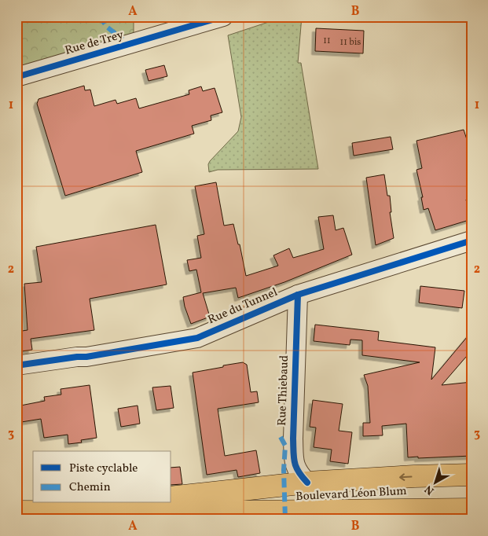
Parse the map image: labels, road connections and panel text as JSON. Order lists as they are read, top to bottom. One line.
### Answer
{"streets":{"main road":["Boulevard Léon Blum"],"street":["Rue de Trey","Rue du Tunnel","Rue Thiebaud"]},"crossings":[["Rue du Tunnel","Rue Thiebaud"]],"house_numbers":["11","11 bis"],"legend":["Piste cyclable","Chemin"],"north":"bottom left","grid":{"columns":["A","B"],"rows":["1","2","3"]}}
